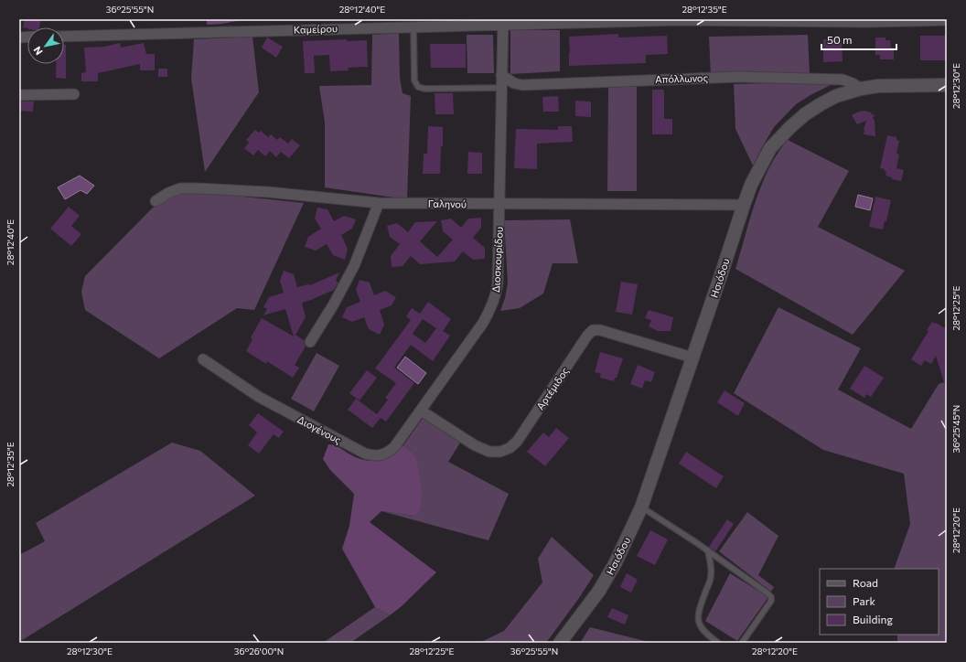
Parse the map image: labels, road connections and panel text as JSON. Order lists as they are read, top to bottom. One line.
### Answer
{"streets":{"street":["Καμείρου","Απόλλωνος","Γαληνού","Διοσκουρίδου","Ησιόδου","Αρτέμιδος","Διογένους"]},"crossings":[["Καμείρου","Διοσκουρίδου"],["Απόλλωνος","Διοσκουρίδου"],["Απόλλωνος","Ησιόδου"],["Γαληνού","Διοσκουρίδου"],["Γαληνού","Ησιόδου"],["Διοσκουρίδου","Αρτέμιδος"],["Διοσκουρίδου","Διογένους"],["Ησιόδου","Αρτέμιδος"]],"legend":["Road","Park","Building"],"scale_bar":"50 m","north":"bottom left","coordinates":["36°25'55\"N","28°12'40\"E","28°12'35\"E","28°12'30\"E","28°12'25\"E","36°25'45\"N","28°12'20\"E","36°26'00\"N"]}
